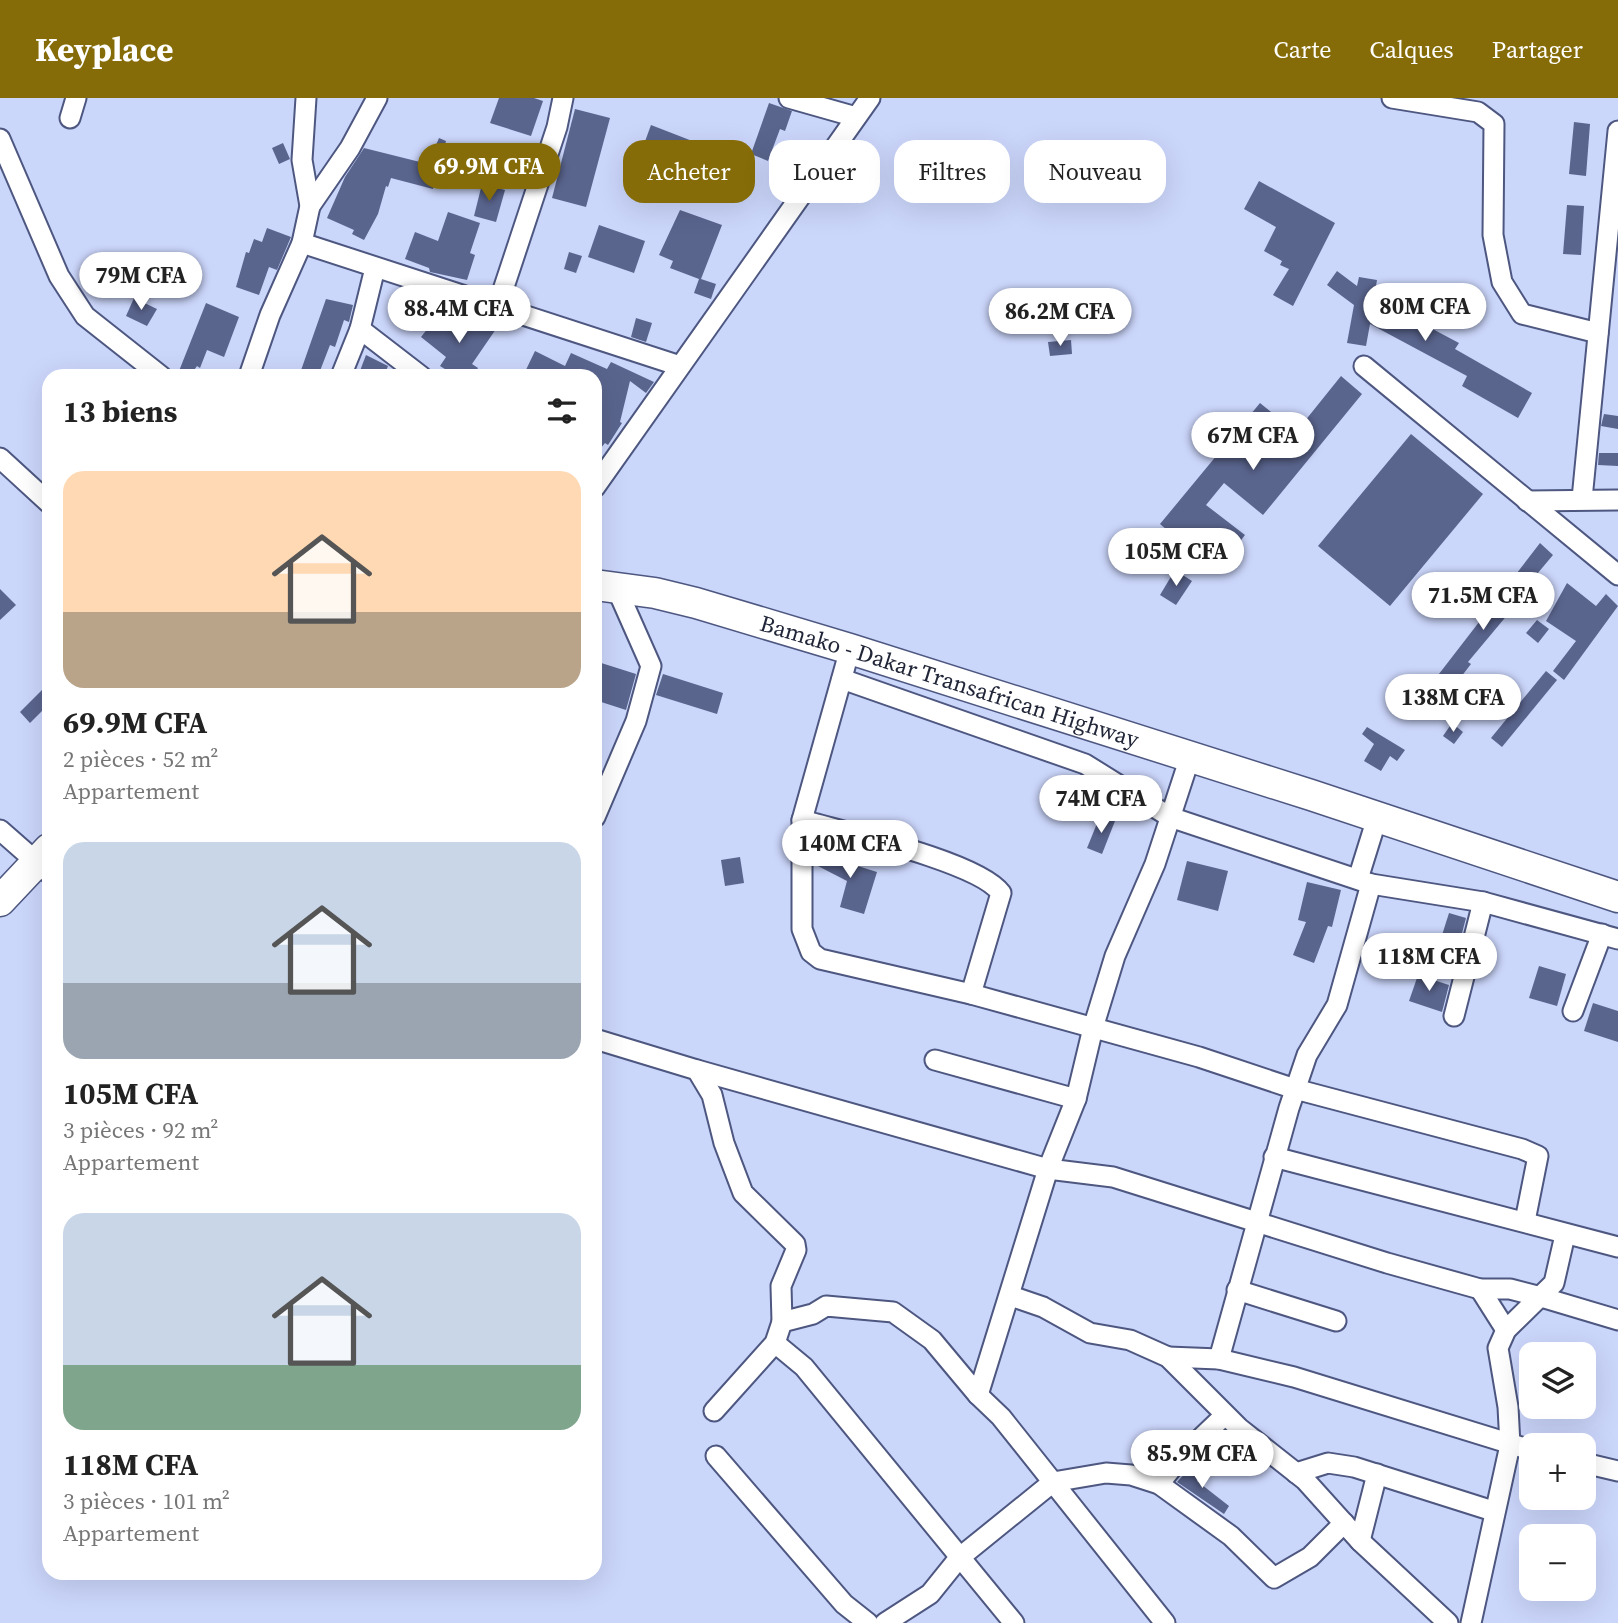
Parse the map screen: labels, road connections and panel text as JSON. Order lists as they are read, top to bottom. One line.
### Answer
{"streets":{"highway":["Bamako - Dakar Transafrican Highway"]},"page":{"header":"Keyplace","nav":["Carte","Calques","Partager"],"chip":["Acheter","Louer","Filtres","Nouveau"],"price":["69.9M CFA","79M CFA","80M CFA","88.4M CFA","86.2M CFA","67M CFA","105M CFA","71.5M CFA","138M CFA","74M CFA","140M CFA","118M CFA","85.9M CFA"],"heading":"13 biens","list":[{"name":"69.9M CFA","note":"2 pièces · 52 m² · Appartement"},{"name":"105M CFA","note":"3 pièces · 92 m² · Appartement"},{"name":"118M CFA","note":"3 pièces · 101 m² · Appartement"}],"map_buttons":["+","−"]}}
